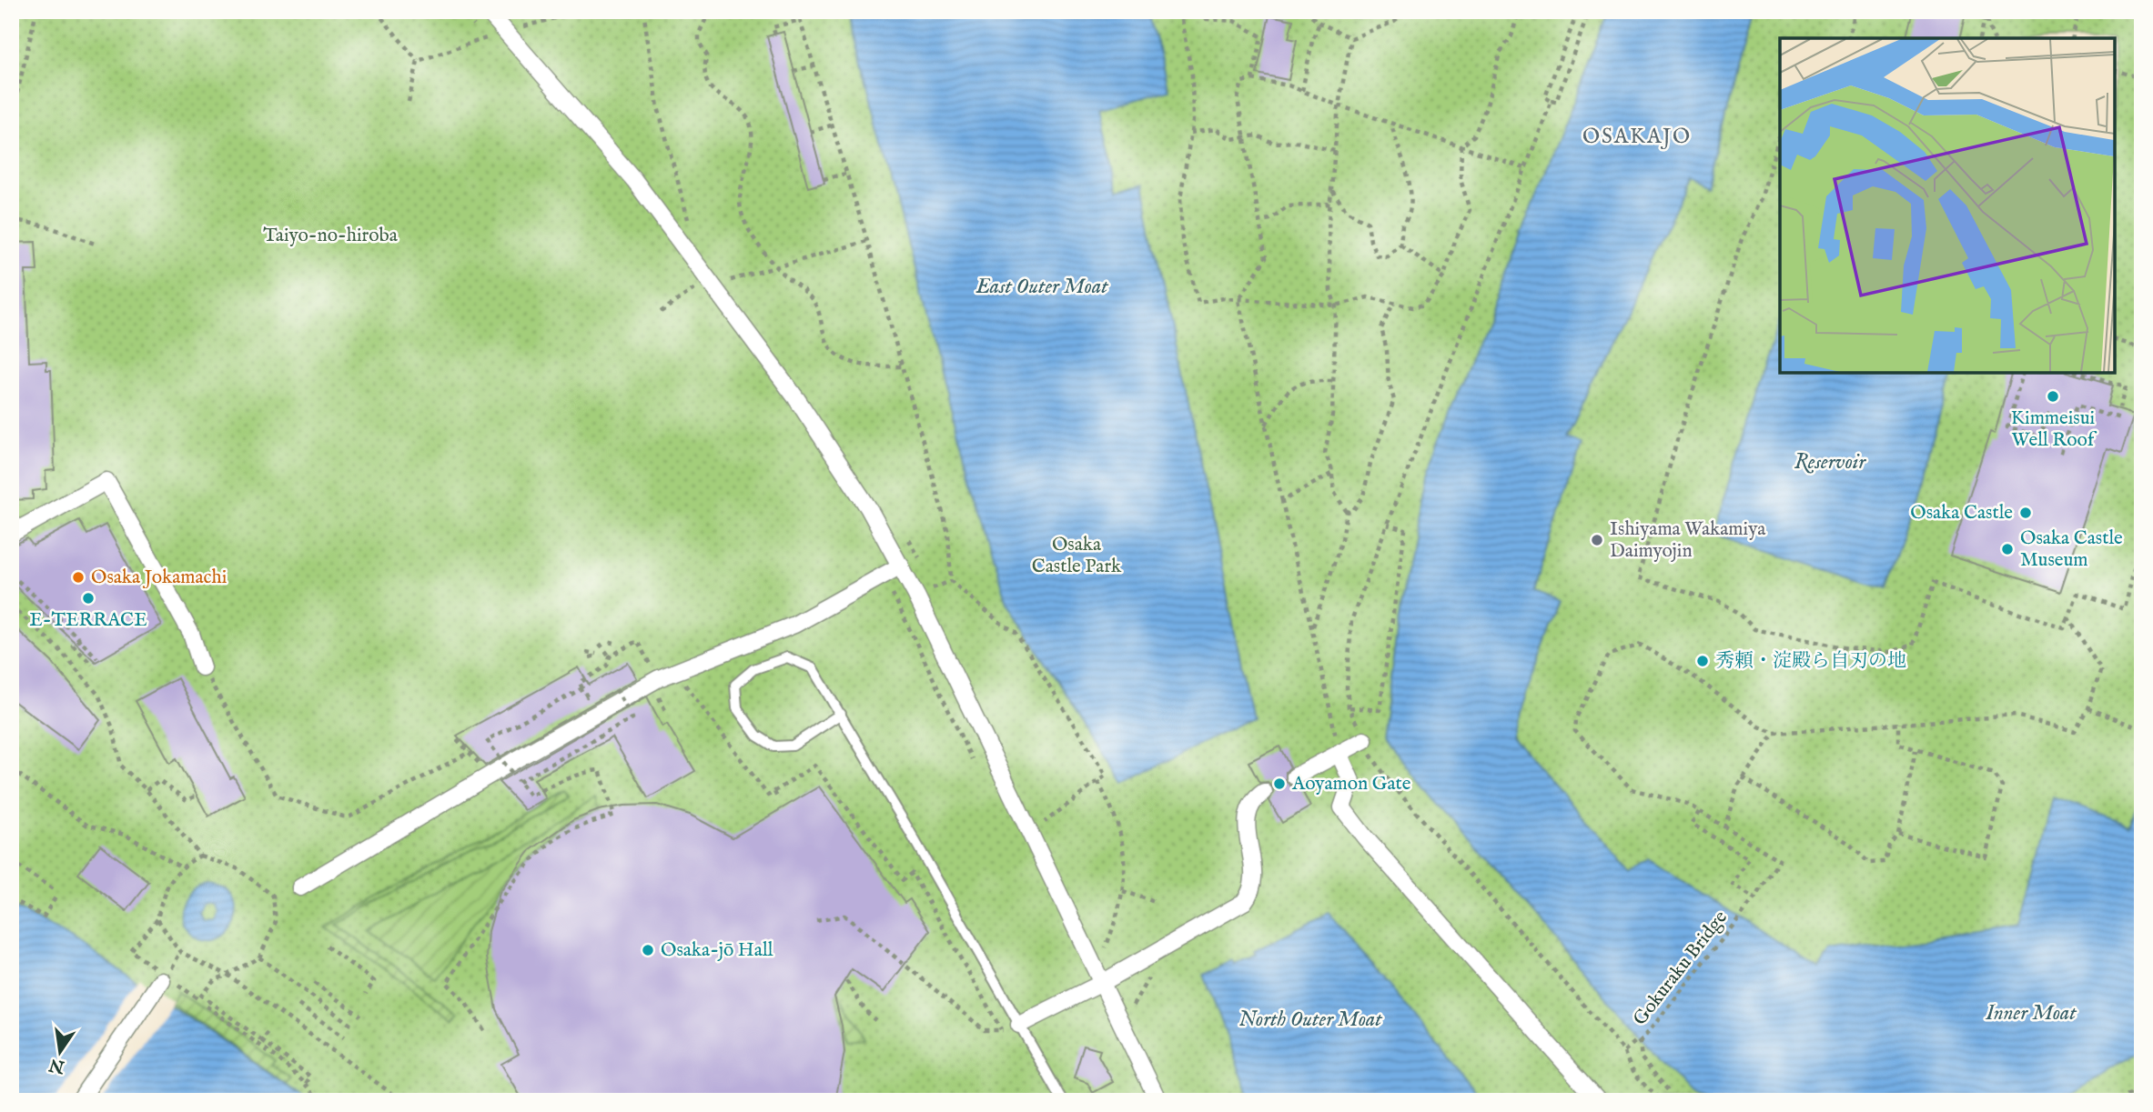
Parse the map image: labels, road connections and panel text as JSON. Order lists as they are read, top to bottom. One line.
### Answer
{"streets":{"path":["Gokuraku Bridge"]},"districts":["OSAKAJO"],"water":["East Outer Moat","Reservoir","Inner Moat","North Outer Moat"],"parks":["Taiyo-no-hiroba","Osaka Castle Park"],"places":["Kimmeisui Well Roof","Osaka Castle","Ishiyama Wakamiya Daimyojin","Osaka Castle Museum","Osaka Jokamachi","E-TERRACE","秀頼・淀殿ら自刃の地","Aoyamon Gate","Osaka-jō Hall"],"north":"bottom"}
